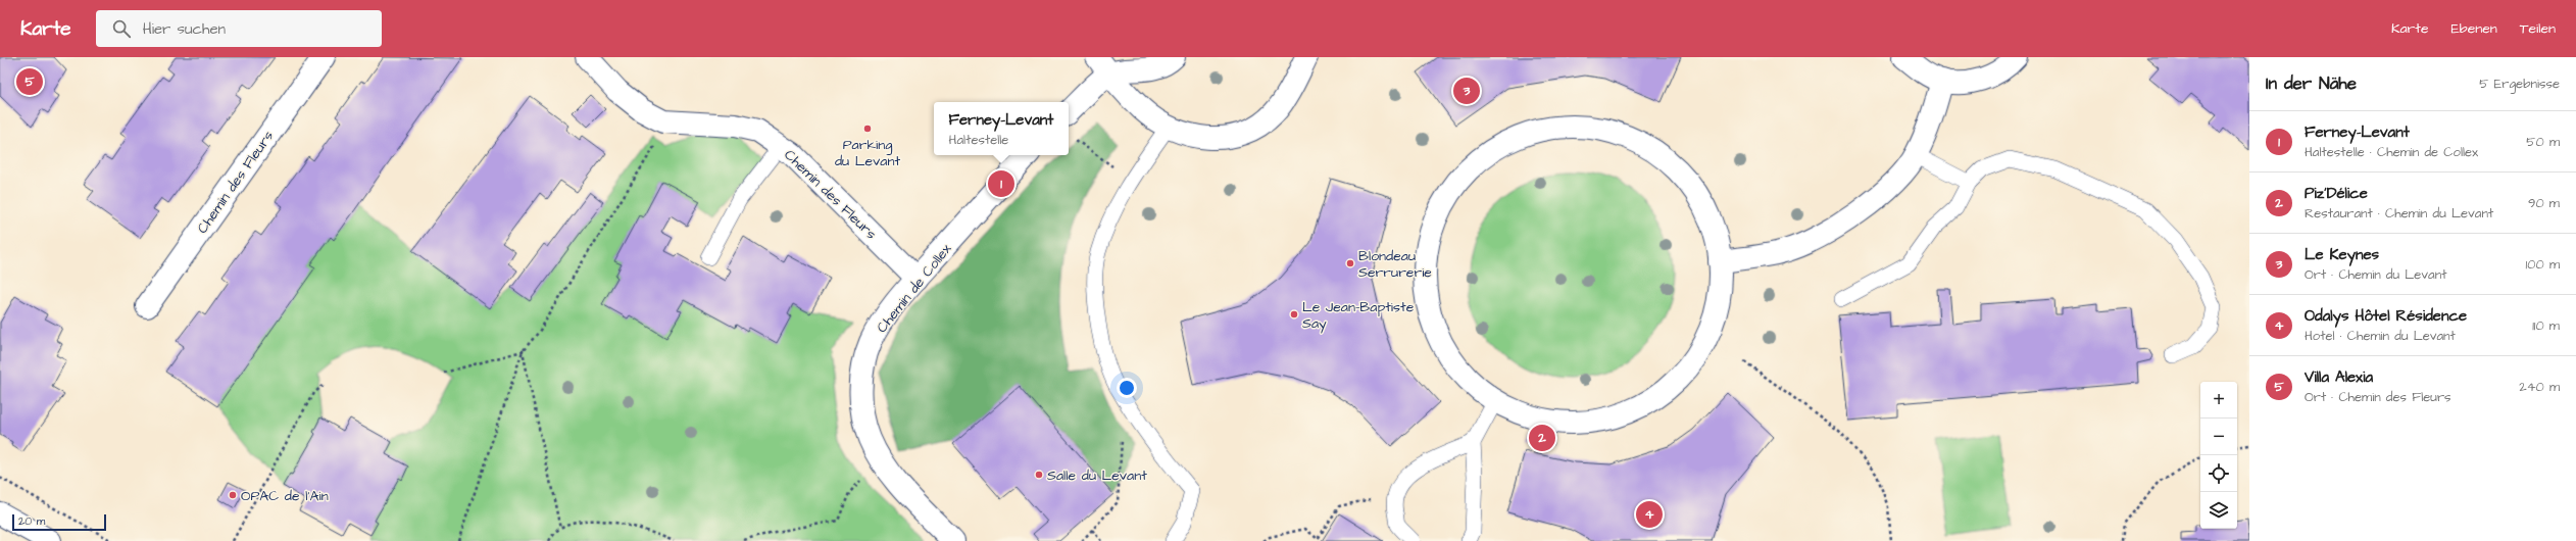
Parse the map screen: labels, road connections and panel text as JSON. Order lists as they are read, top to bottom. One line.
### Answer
{"streets":{"street":["Chemin des Fleurs","Chemin de Collex"]},"crossings":[["Chemin des Fleurs","Chemin de Collex"]],"places":["Parking du Levant","Blondeau Serrurerie","Le Jean-Baptiste Say","Salle du Levant","OPAC de l'Ain"],"scale_bar":"20 m","page":{"header":"Karte","search":"Hier suchen","nav":["Karte","Ebenen","Teilen"],"heading":["In der Nähe","5 Ergebnisse"],"pins":["5","3","1","2","4"],"popup":["Ferney-Levant","Haltestelle"],"list":[{"mark":"1","name":"Ferney-Levant","note":"Haltestelle · Chemin de Collex","value":"50 m"},{"mark":"2","name":"Piz'Délice","note":"Restaurant · Chemin du Levant","value":"90 m"},{"mark":"3","name":"Le Keynes","note":"Ort · Chemin du Levant","value":"100 m"},{"mark":"4","name":"Odalys Hôtel Résidence","note":"Hotel · Chemin du Levant","value":"110 m"},{"mark":"5","name":"Villa Alexia","note":"Ort · Chemin des Fleurs","value":"240 m"}],"map_buttons":["+","−"],"scale":"20 m"}}
